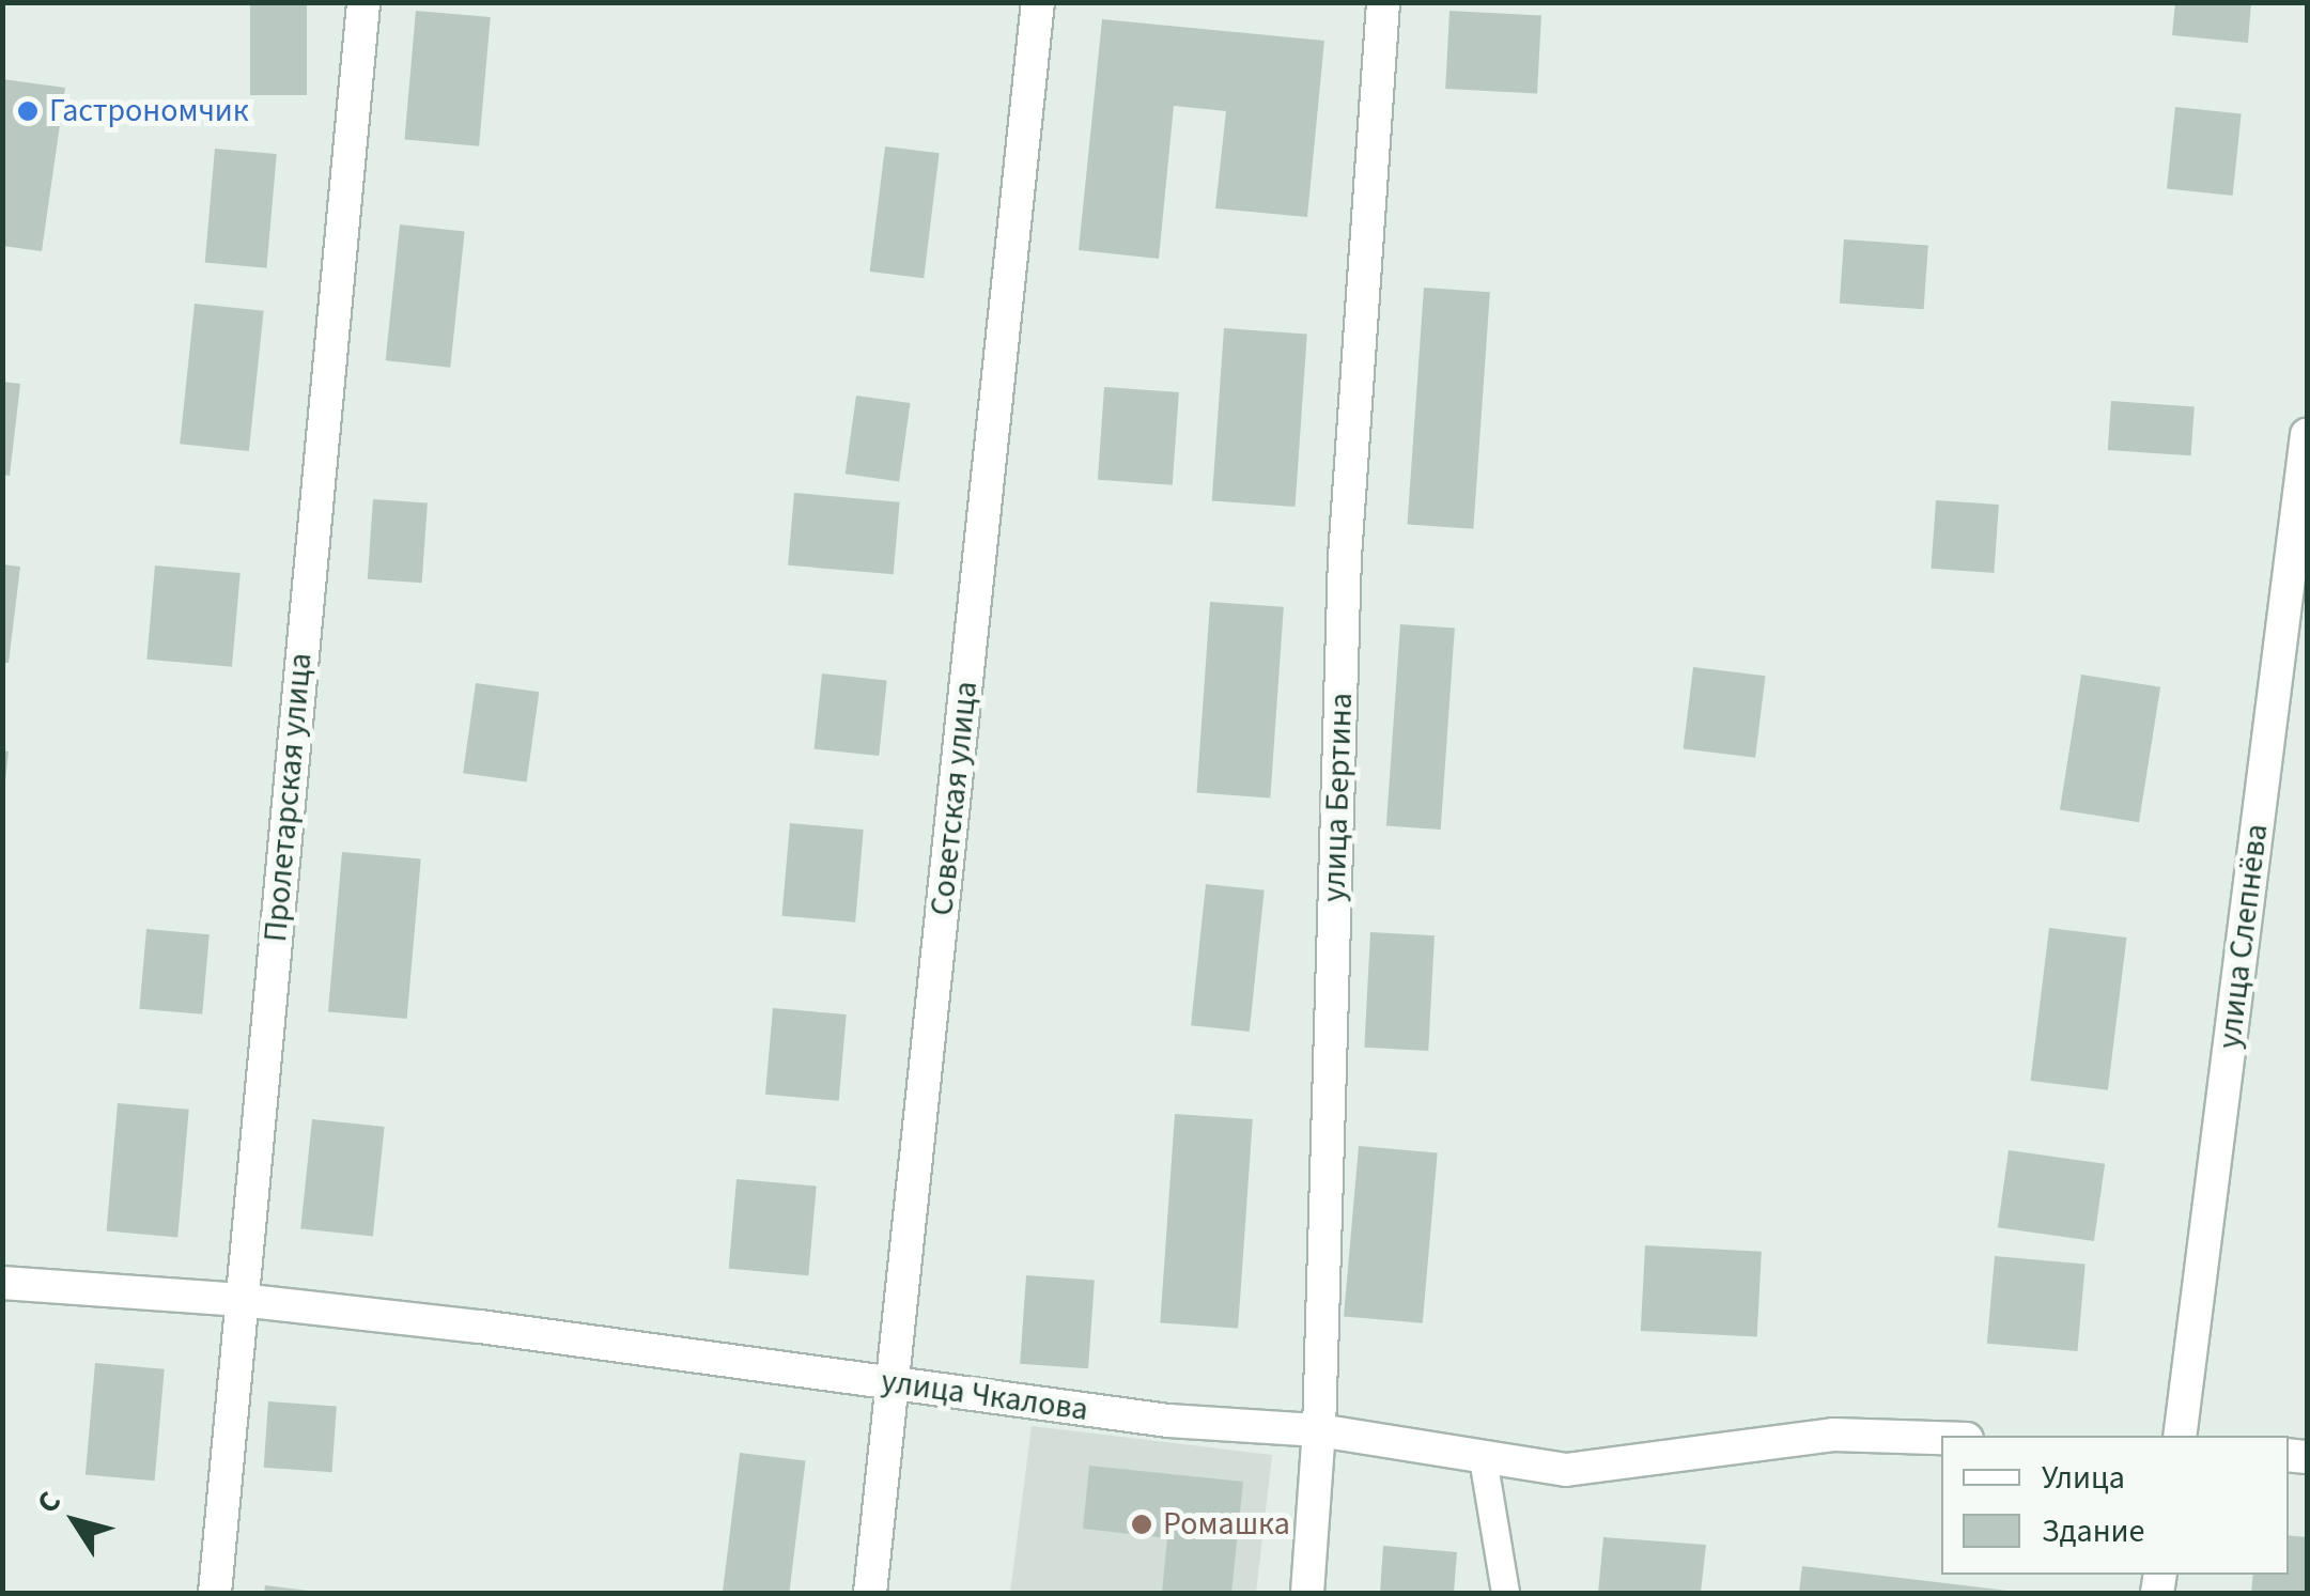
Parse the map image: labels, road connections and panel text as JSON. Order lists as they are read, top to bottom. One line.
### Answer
{"streets":{"street":["Пролетарская улица","улица Бертина","Советская улица","улица Слепнёва","улица Чкалова"]},"crossings":[["Пролетарская улица","улица Чкалова"],["улица Бертина","улица Чкалова"],["Советская улица","улица Чкалова"]],"places":["Гастрономчик","Ромашка"],"legend":["Улица","Здание"],"north":"top left"}
